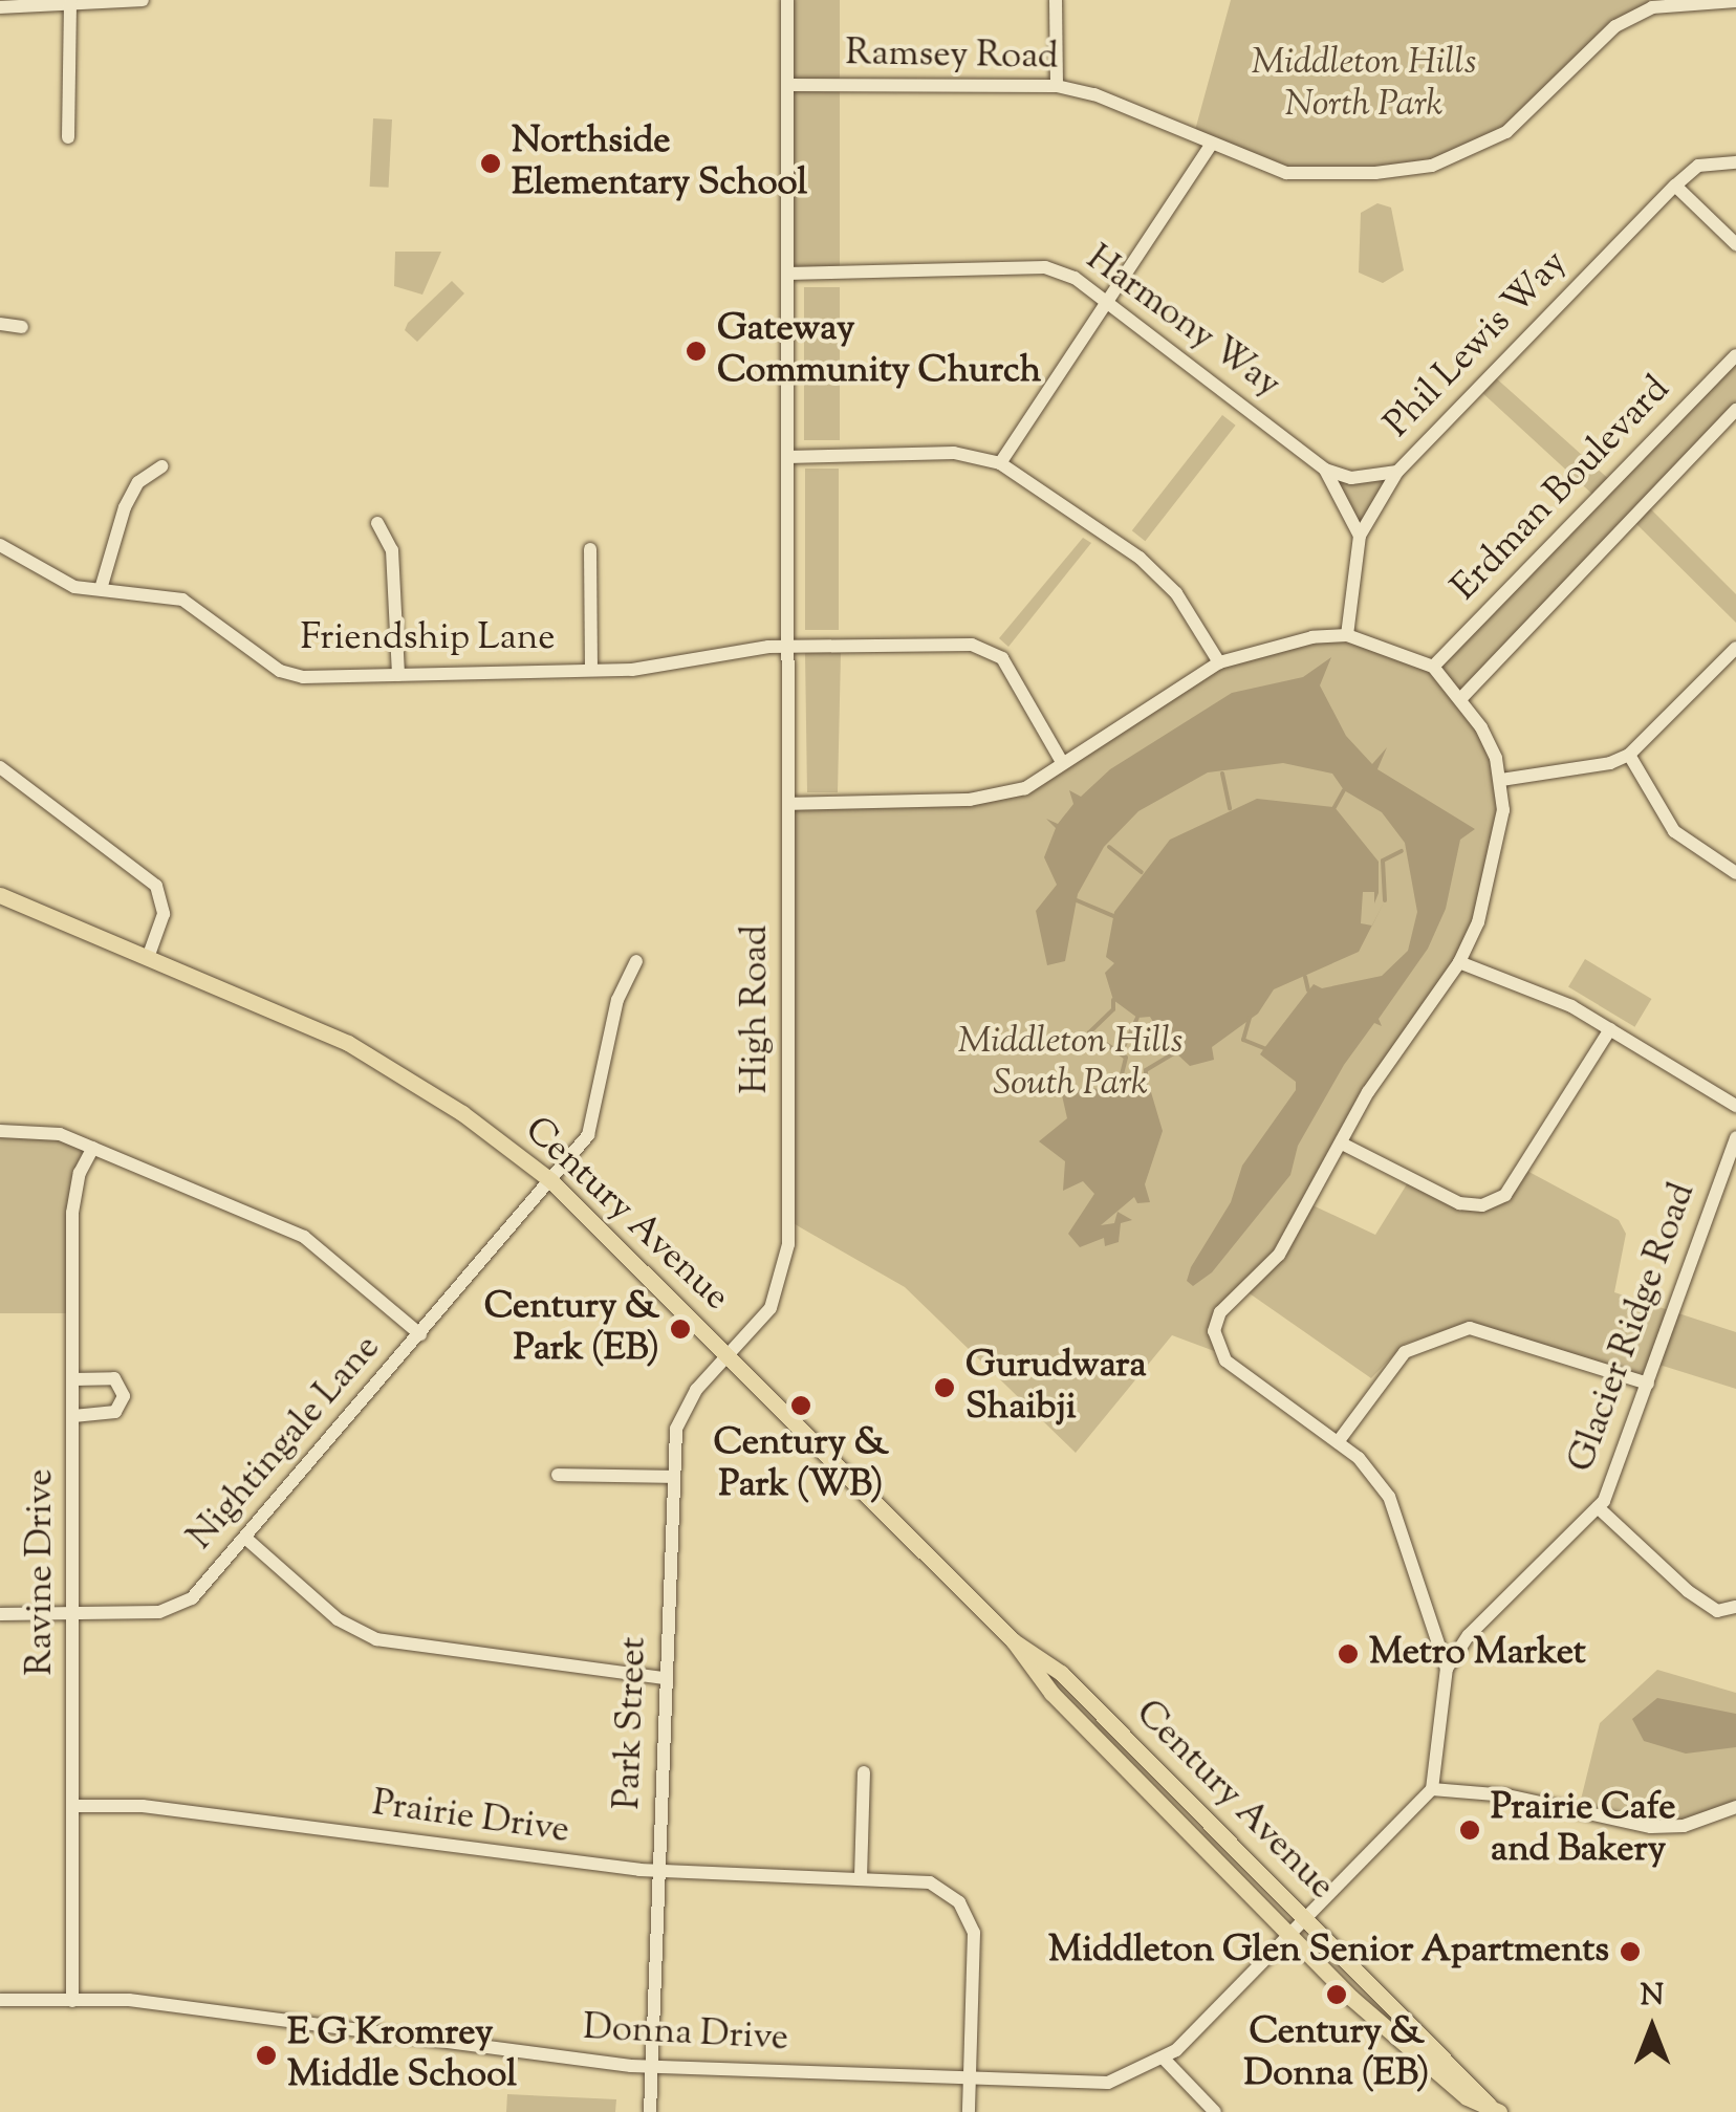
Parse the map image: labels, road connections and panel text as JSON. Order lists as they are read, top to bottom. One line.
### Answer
{"streets":{"main road":["Century Avenue"],"street":["Ramsey Road","Harmony Way","Phil Lewis Way","Erdman Boulevard","Friendship Lane","High Road","Glacier Ridge Road","Nightingale Lane","Ravine Drive","Park Street","Prairie Drive","Donna Drive"]},"crossings":[["Ramsey Road","High Road"],["Harmony Way","Phil Lewis Way"],["Harmony Way","High Road"],["Friendship Lane","High Road"],["High Road","Century Avenue"],["High Road","Park Street"],["Century Avenue","Nightingale Lane"],["Century Avenue","Park Street"],["Century Avenue","Donna Drive"],["Nightingale Lane","Ravine Drive"],["Ravine Drive","Prairie Drive"],["Ravine Drive","Donna Drive"],["Park Street","Prairie Drive"],["Park Street","Donna Drive"],["Prairie Drive","Donna Drive"]],"parks":["Middleton Hills North Park","Middleton Hills South Park"],"places":["Northside Elementary School","Gateway Community Church","Century & Park (EB)","Gurudwara Shaibji","Century & Park (WB)","Metro Market","Prairie Cafe and Bakery","Middleton Glen Senior Apartments","Century & Donna (EB)","E G Kromrey Middle School"],"north":"top"}
